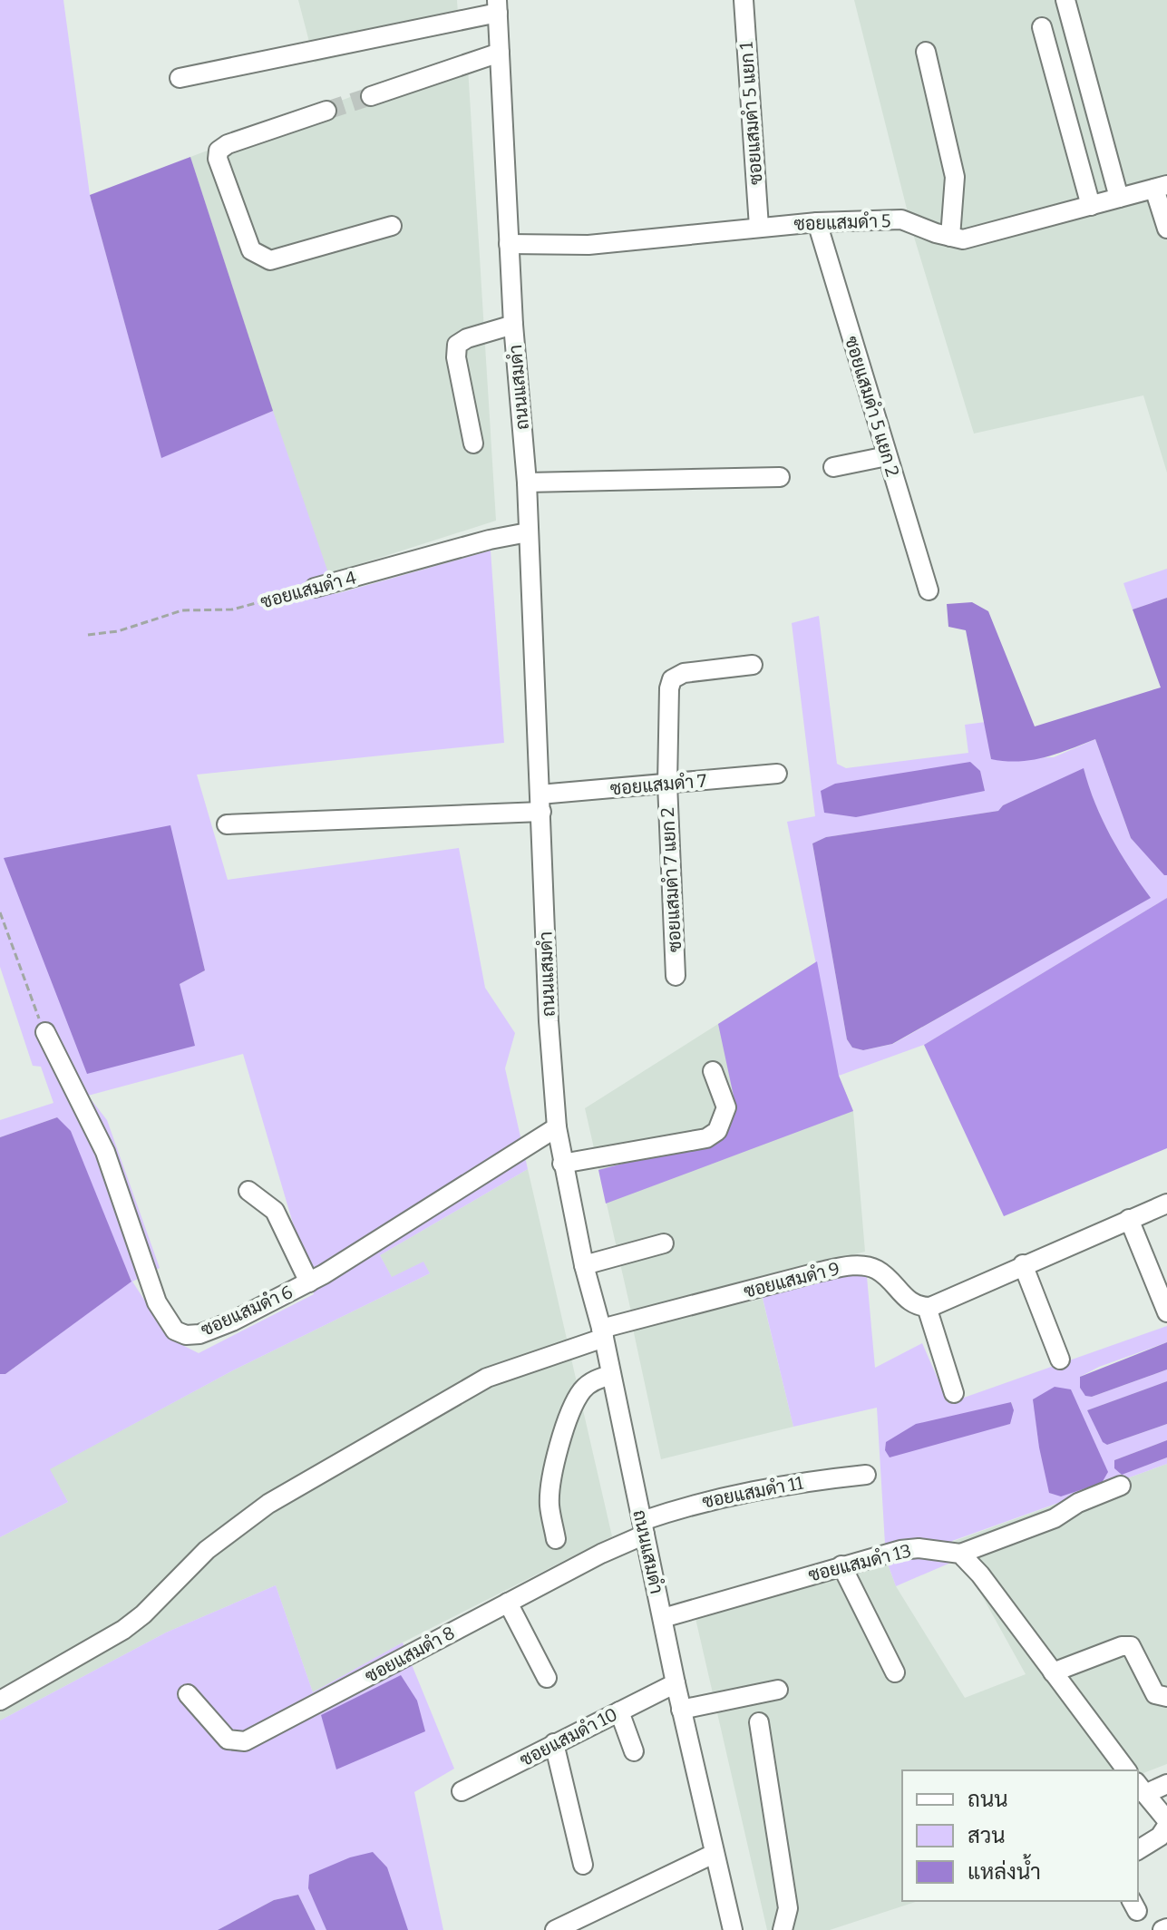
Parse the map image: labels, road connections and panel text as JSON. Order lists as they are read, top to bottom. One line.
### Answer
{"streets":{"street":["ซอยแสมดำ 5 แยก 1","ซอยแสมดำ 5","ถนนแสมดำ","ซอยแสมดำ 5 แยก 2","ซอยแสมดำ 4","ซอยแสมดำ 7","ซอยแสมดำ 7 แยก 2","ซอยแสมดำ 9","ซอยแสมดำ 6","ซอยแสมดำ 11","ซอยแสมดำ 13","ซอยแสมดำ 8","ซอยแสมดำ 10"]},"crossings":[["ซอยแสมดำ 5 แยก 1","ซอยแสมดำ 5"],["ซอยแสมดำ 5","ถนนแสมดำ"],["ซอยแสมดำ 5","ซอยแสมดำ 5 แยก 2"],["ถนนแสมดำ","ซอยแสมดำ 4"],["ถนนแสมดำ","ซอยแสมดำ 7"],["ถนนแสมดำ","ซอยแสมดำ 9"],["ถนนแสมดำ","ซอยแสมดำ 6"],["ถนนแสมดำ","ซอยแสมดำ 11"],["ถนนแสมดำ","ซอยแสมดำ 13"],["ถนนแสมดำ","ซอยแสมดำ 8"],["ถนนแสมดำ","ซอยแสมดำ 10"],["ซอยแสมดำ 7","ซอยแสมดำ 7 แยก 2"],["ซอยแสมดำ 11","ซอยแสมดำ 8"]],"legend":["ถนน","สวน","แหล่งน้ำ"]}
